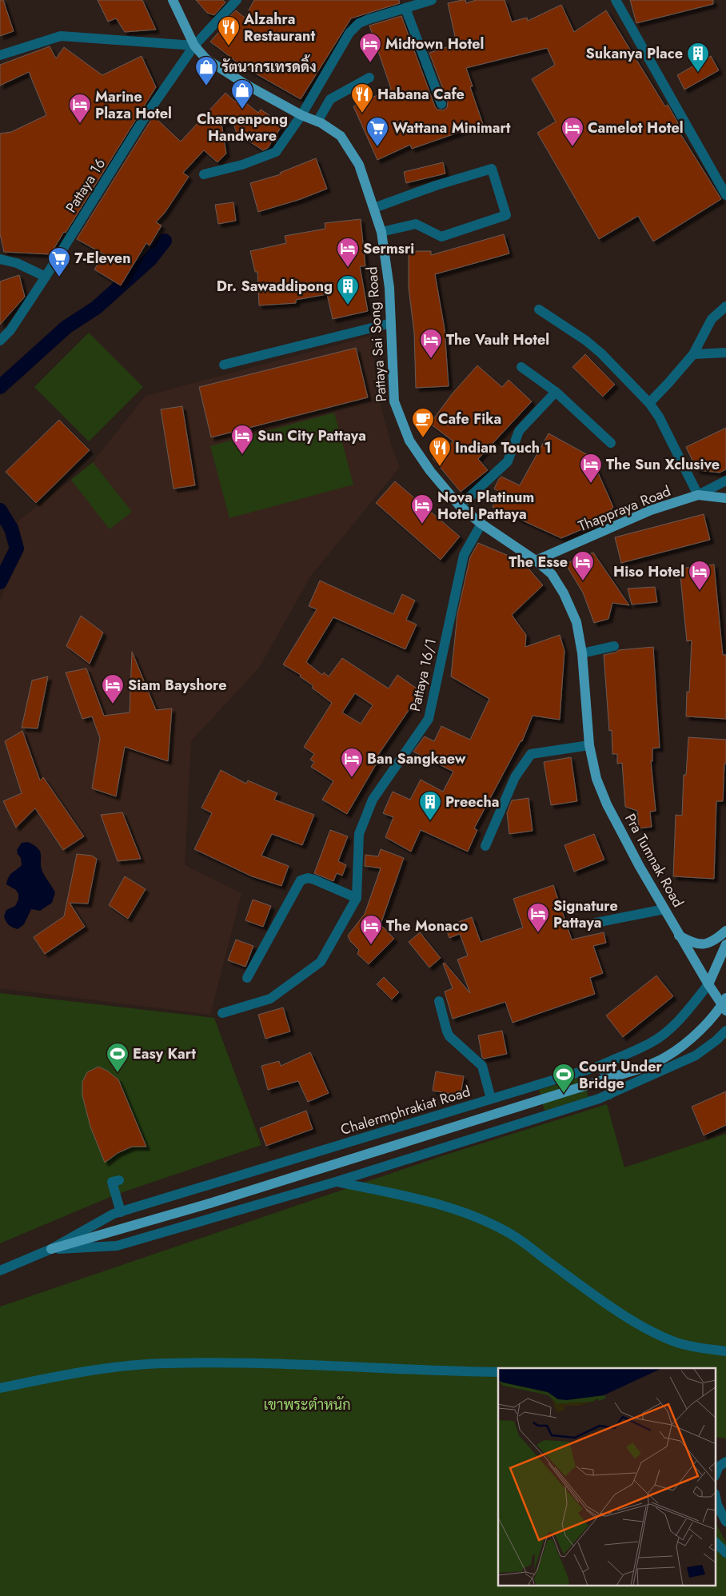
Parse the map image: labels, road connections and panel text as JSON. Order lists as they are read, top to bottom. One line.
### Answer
{"streets":{"main road":["Pattaya Sai Song Road","Thappraya Road","Pra Tumnak Road","Chalermphrakiat Road"],"street":["Pattaya 16","Pattaya 16/1"]},"crossings":[["Pattaya 16","Pattaya Sai Song Road"],["Pattaya Sai Song Road","Thappraya Road"],["Pattaya Sai Song Road","Pattaya 16/1"],["Pattaya Sai Song Road","Pra Tumnak Road"],["Pra Tumnak Road","Chalermphrakiat Road"]],"parks":["เขาพระตำหนัก"],"places":{"restaurant":["Alzahra Restaurant","Habana Cafe","Indian Touch 1"],"hotel":["Midtown Hotel","Marine Plaza Hotel","Camelot Hotel","Sermsri","The Vault Hotel","Sun City Pattaya","The Sun Xclusive","Nova Platinum Hotel Pattaya","The Esse","Hiso Hotel","Siam Bayshore","Ban Sangkaew","Signature Pattaya","The Monaco"],"building":["Sukanya Place","Dr. Sawaddipong","Preecha"],"shop":["รัตนากรเทรดดิ้ง","Charoenpong Handware"],"supermarket":["Wattana Minimart","7-Eleven"],"cafe":["Cafe Fika"],"sports":["Easy Kart","Court Under Bridge"]}}
